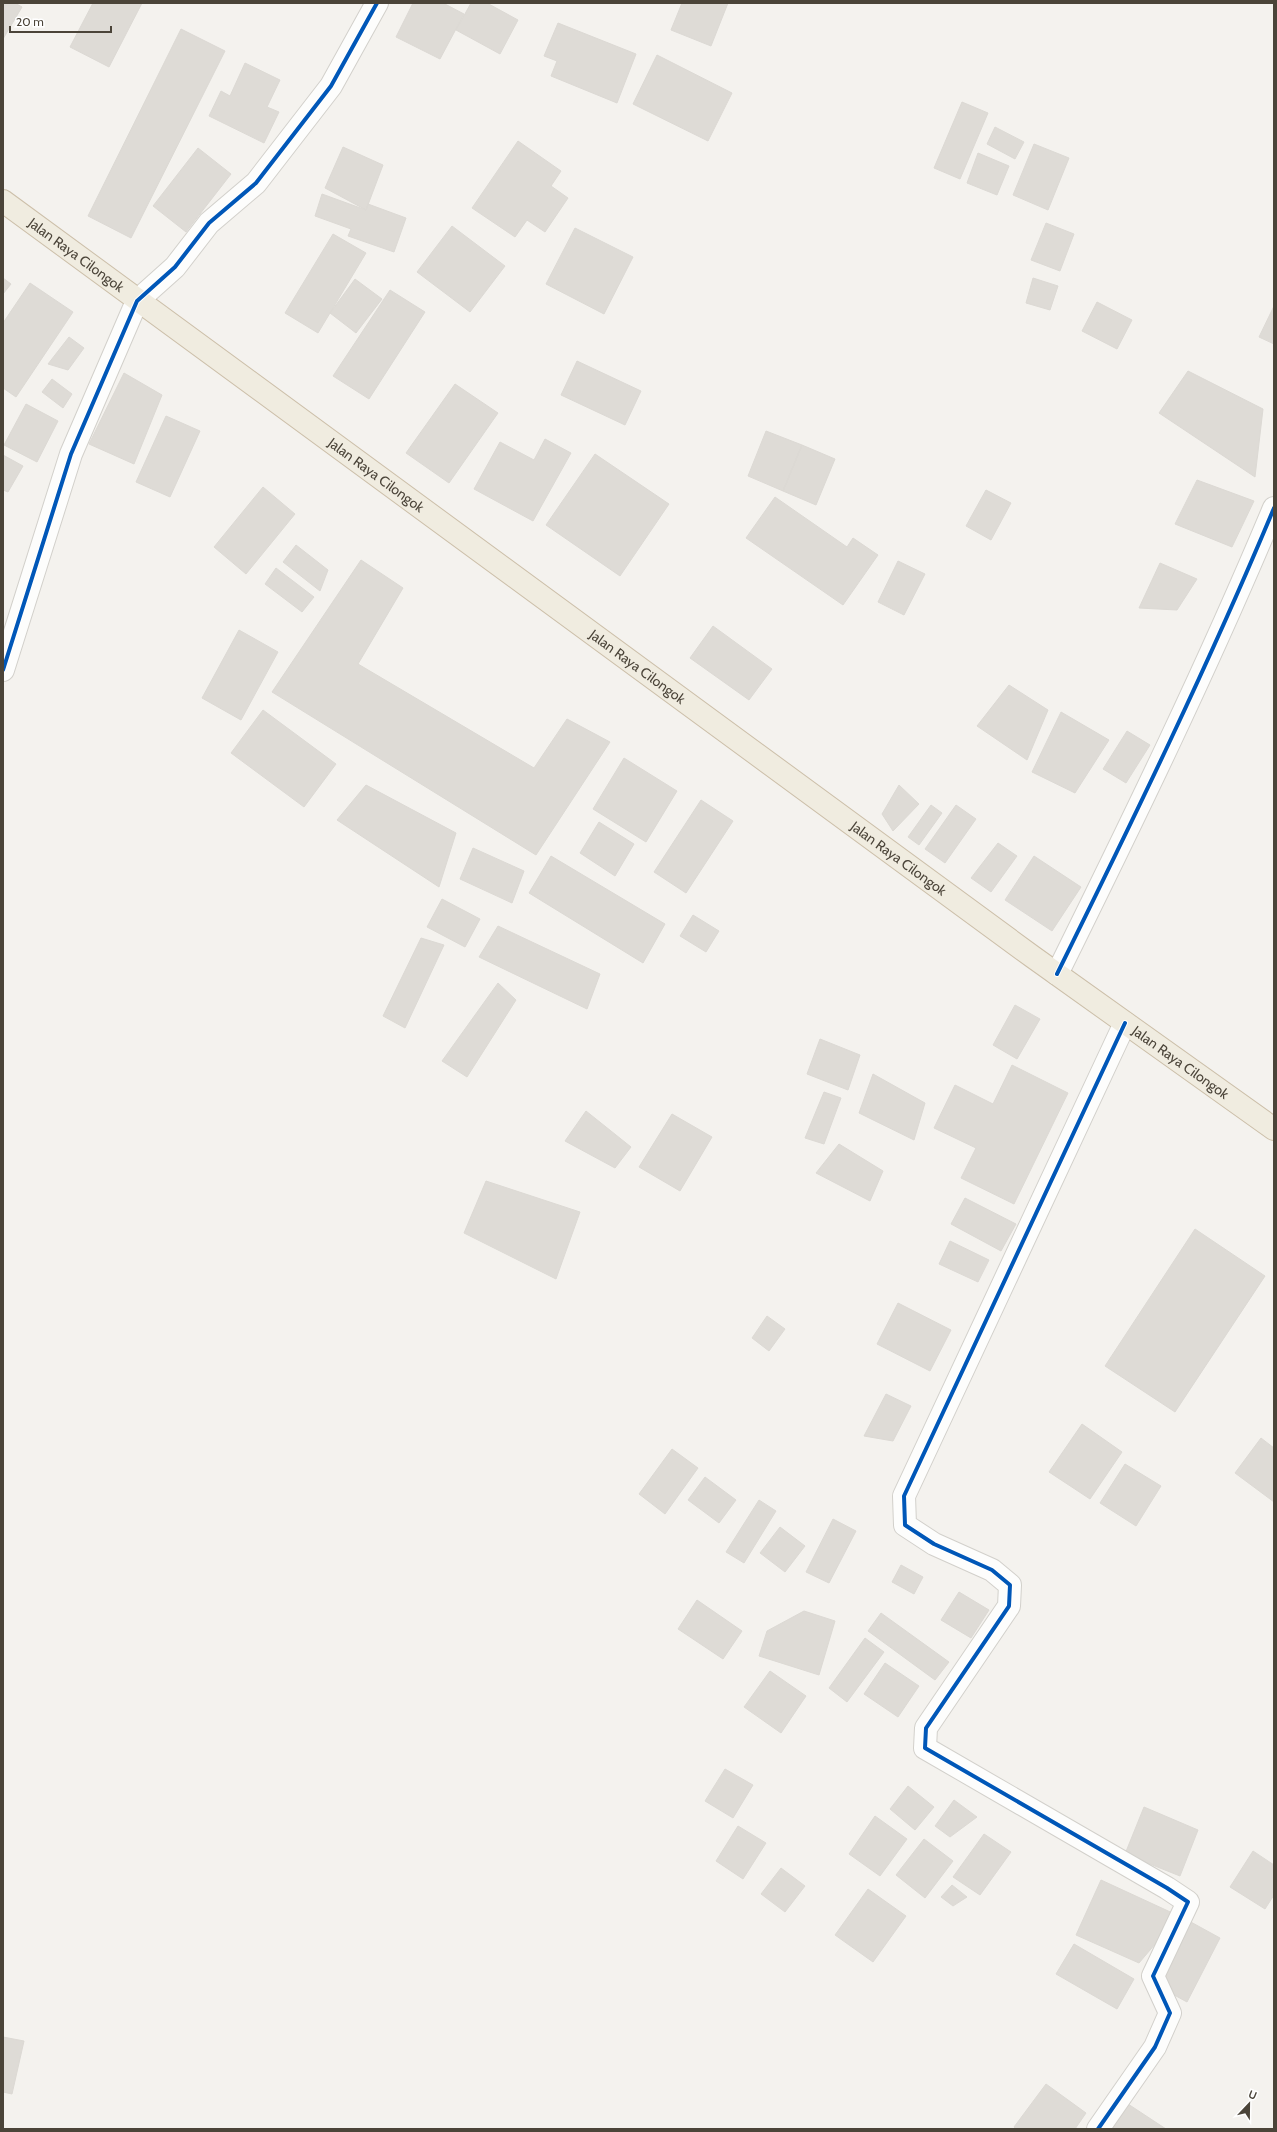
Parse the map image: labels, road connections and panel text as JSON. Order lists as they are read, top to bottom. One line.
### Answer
{"streets":{"highway":["Jalan Raya Cilongok"]},"scale_bar":"20 m","north":"top"}
